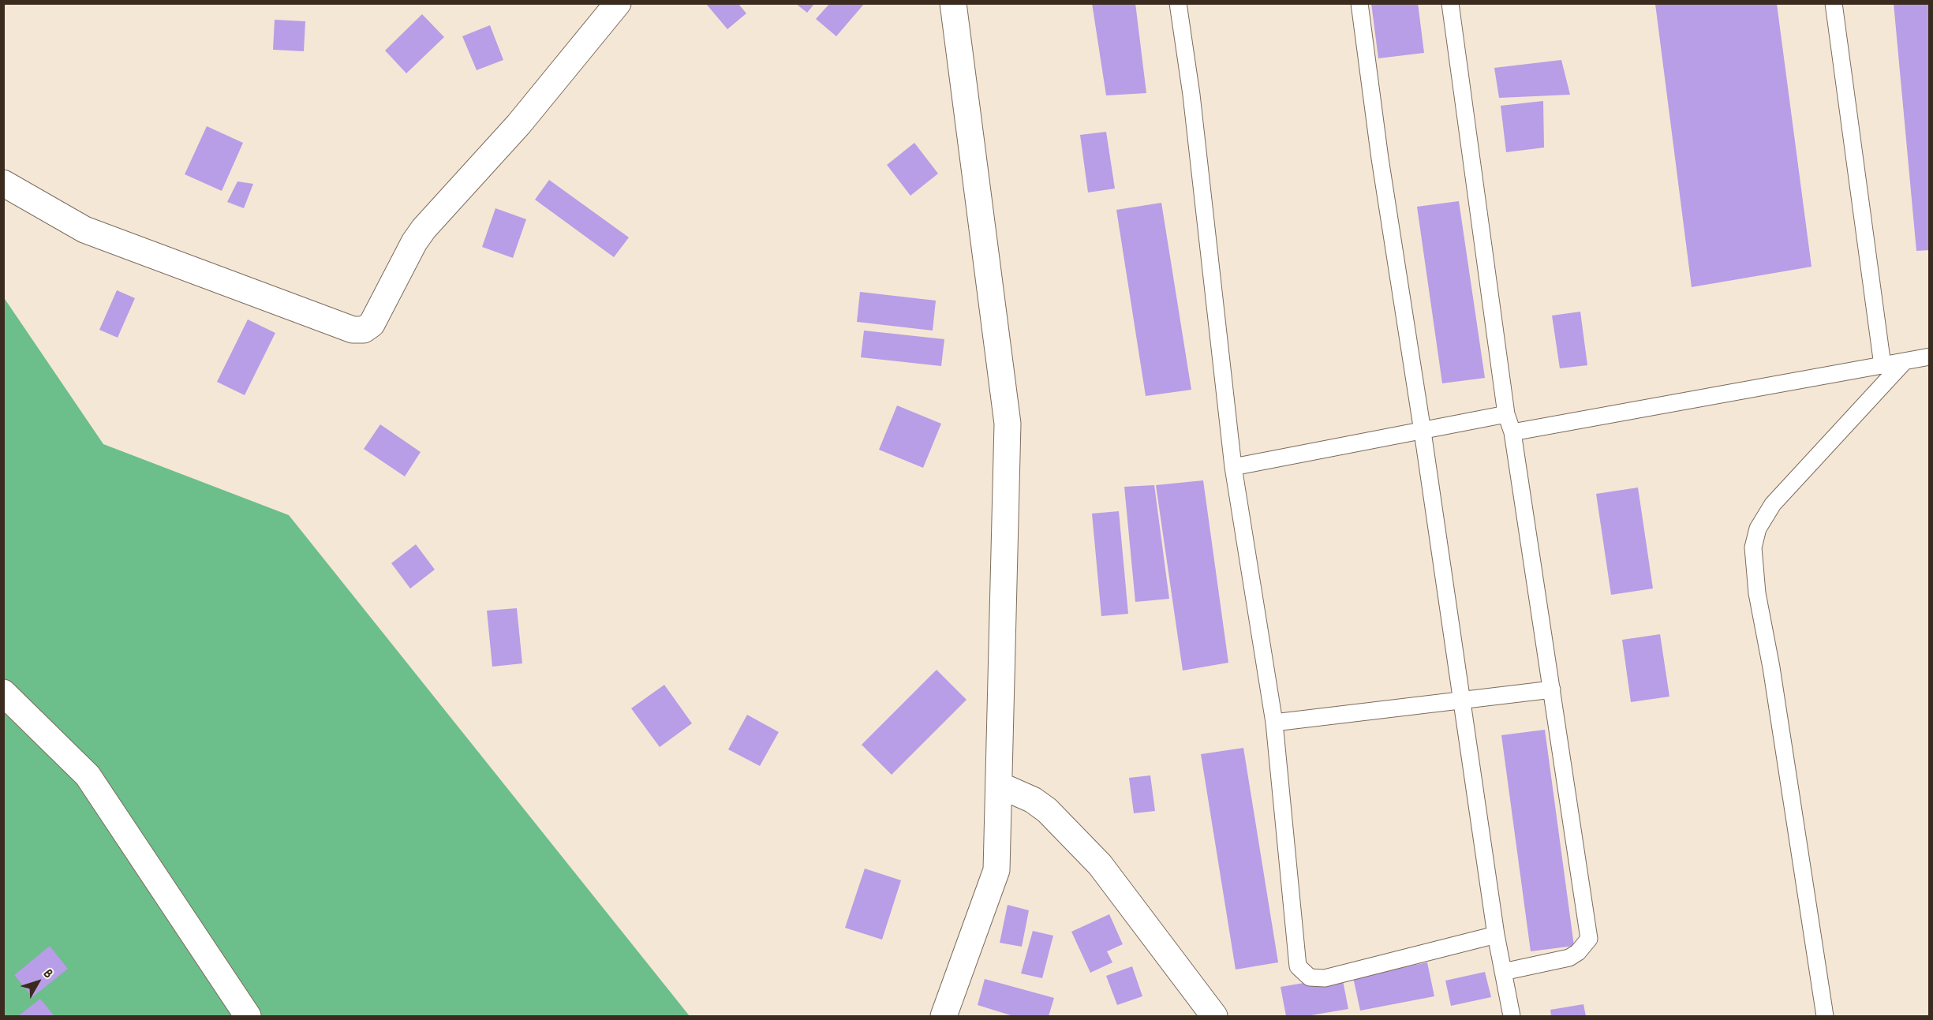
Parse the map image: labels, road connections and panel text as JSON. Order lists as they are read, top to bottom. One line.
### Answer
{"north":"top right"}
